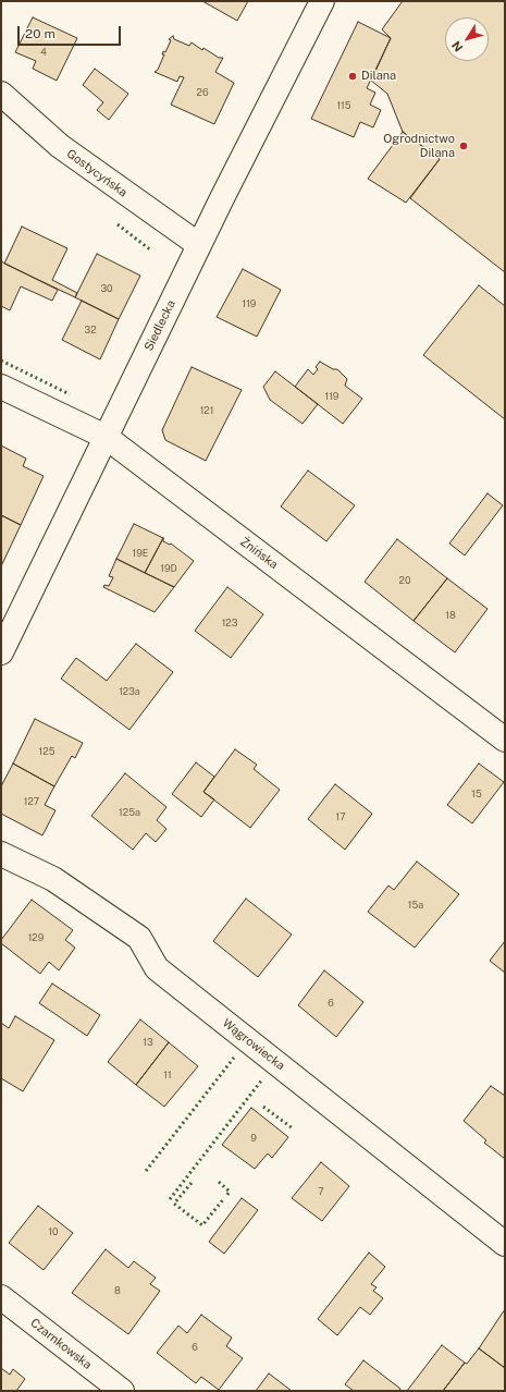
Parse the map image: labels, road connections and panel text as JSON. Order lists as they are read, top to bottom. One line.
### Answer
{"streets":{"street":["Gostycyńska","Siedlecka","Żnińska","Wągrowiecka","Czarnkowska"]},"crossings":[["Gostycyńska","Siedlecka"],["Siedlecka","Żnińska"]],"places":["Dilana","Ogrodnictwo Dilana"],"house_numbers":["4","26","115","30","119","32","119","121","19E","19D","20","18","123","123a","125","15","127","125a","17","15a","129","6","13","11","9","7","10","8","6"],"scale_bar":"20 m","north":"bottom left"}
